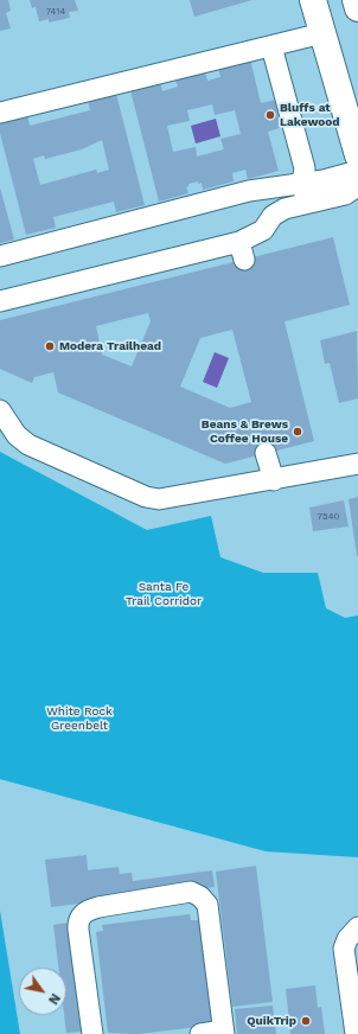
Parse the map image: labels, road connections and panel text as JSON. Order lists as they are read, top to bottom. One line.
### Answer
{"parks":["Santa Fe Trail Corridor","White Rock Greenbelt"],"places":["Bluffs at Lakewood","Modera Trailhead","Beans & Brews Coffee House","QuikTrip"],"house_numbers":["7414","7540"],"north":"bottom right"}
